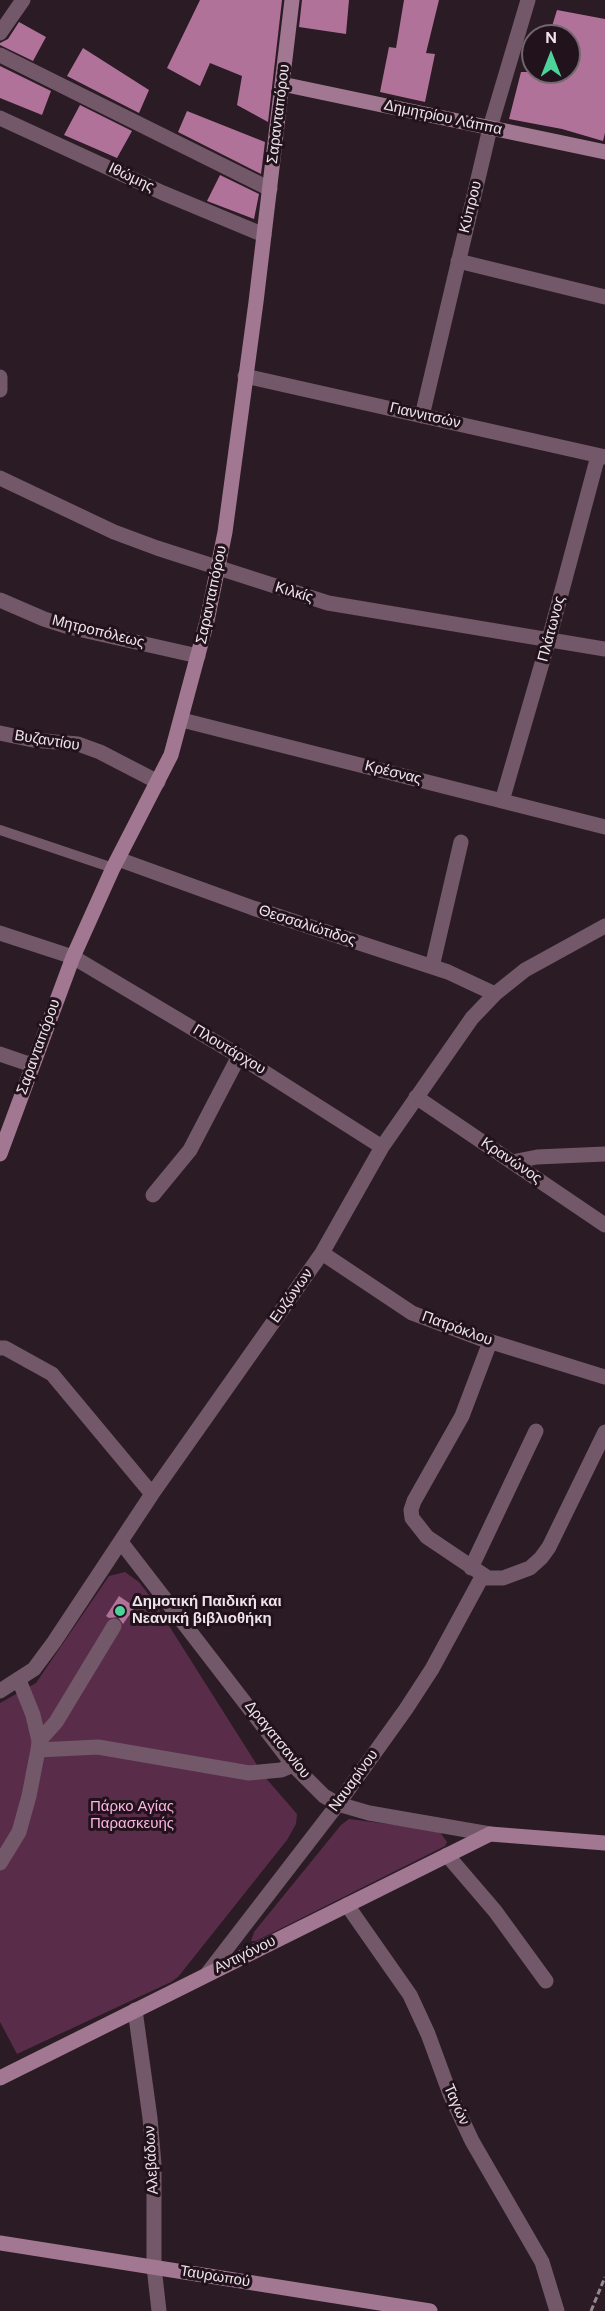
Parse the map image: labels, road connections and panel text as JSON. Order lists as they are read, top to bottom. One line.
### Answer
{"streets":{"street":["Σαρανταπόρου","Δημητρίου Λάππα","Ιθώμης","Κύπρου","Γιαννιτσών","Κιλκίς","Πλάτωνος","Μητροπόλεως","Βυζαντίου","Κρέσνας","Θεσσαλιώτιδος","Πλουτάρχου","Κρανώνος","Ευζώνων","Πατρόκλου","Δραγατσανίου","Ναυαρίνου","Αντιγόνου","Ταγών","Αλεβάδων","Ταυρωπού"]},"crossings":[["Σαρανταπόρου","Δημητρίου Λάππα"],["Σαρανταπόρου","Ιθώμης"],["Σαρανταπόρου","Γιαννιτσών"],["Σαρανταπόρου","Κιλκίς"],["Σαρανταπόρου","Μητροπόλεως"],["Σαρανταπόρου","Βυζαντίου"],["Σαρανταπόρου","Κρέσνας"],["Σαρανταπόρου","Θεσσαλιώτιδος"],["Σαρανταπόρου","Πλουτάρχου"],["Δημητρίου Λάππα","Κύπρου"],["Κύπρου","Γιαννιτσών"],["Γιαννιτσών","Πλάτωνος"],["Κιλκίς","Πλάτωνος"],["Πλάτωνος","Κρέσνας"],["Θεσσαλιώτιδος","Ευζώνων"],["Πλουτάρχου","Ευζώνων"],["Κρανώνος","Ευζώνων"],["Ευζώνων","Πατρόκλου"],["Ευζώνων","Δραγατσανίου"],["Δραγατσανίου","Ναυαρίνου"],["Δραγατσανίου","Αντιγόνου"],["Ναυαρίνου","Αντιγόνου"],["Αντιγόνου","Ταγών"],["Αντιγόνου","Αλεβάδων"],["Αλεβάδων","Ταυρωπού"]],"parks":["Πάρκο Αγίας Παρασκευής"],"places":["Δημοτική Παιδική και Νεανική βιβλιοθήκη"],"north":"top"}
